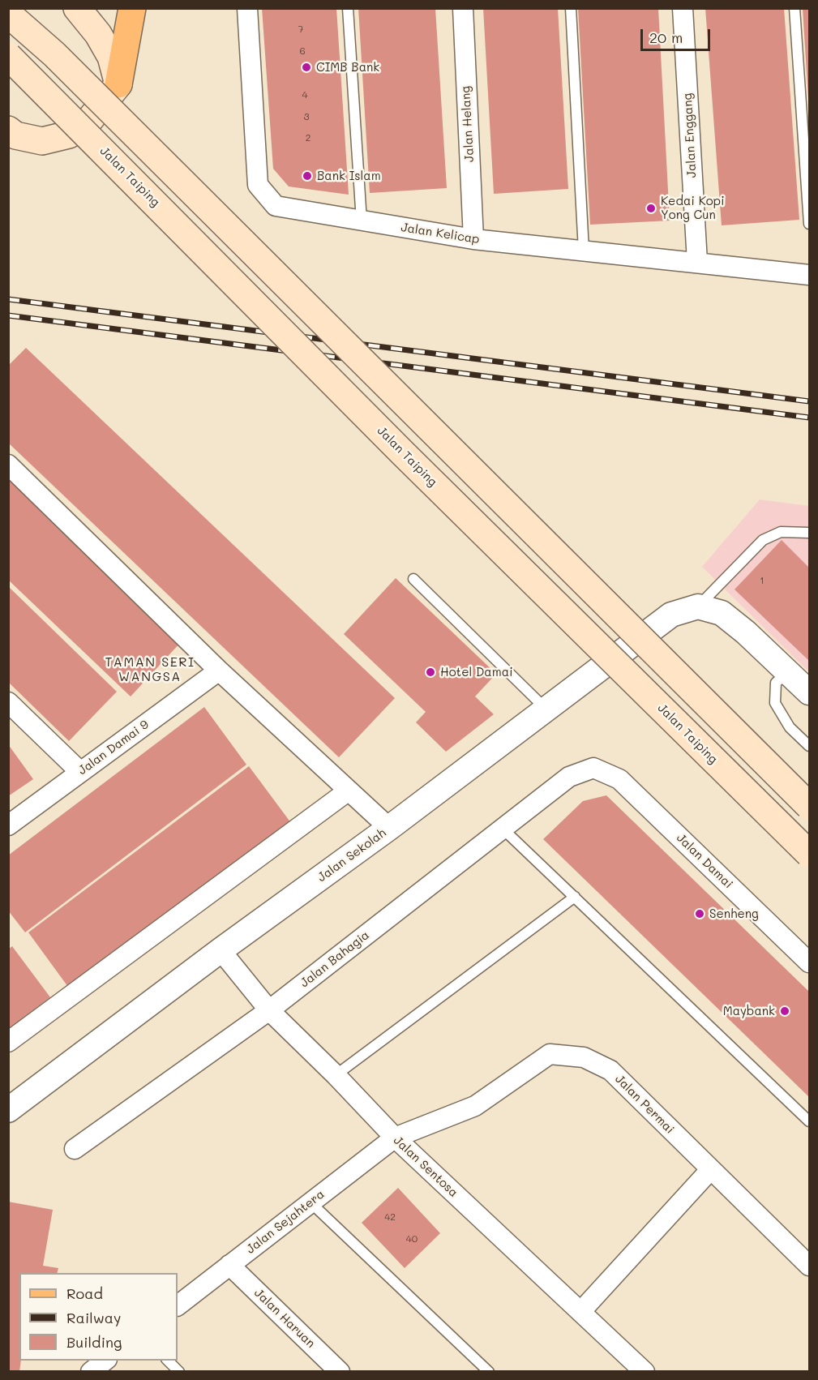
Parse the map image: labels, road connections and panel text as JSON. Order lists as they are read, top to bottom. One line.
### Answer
{"streets":{"main road":["Jalan Taiping"],"street":["Jalan Helang","Jalan Enggang","Jalan Kelicap","Jalan Damai 9","Jalan Sekolah","Jalan Damai","Jalan Bahagia","Jalan Permai","Jalan Sentosa","Jalan Sejahtera","Jalan Haruan"]},"crossings":[["Jalan Helang","Jalan Kelicap"],["Jalan Enggang","Jalan Kelicap"],["Jalan Sekolah","Jalan Sentosa"],["Jalan Damai","Jalan Bahagia"],["Jalan Bahagia","Jalan Sentosa"],["Jalan Permai","Jalan Sentosa"],["Jalan Permai","Jalan Sejahtera"],["Jalan Sentosa","Jalan Sejahtera"],["Jalan Sejahtera","Jalan Haruan"]],"districts":["TAMAN SERI WANGSA"],"places":["CIMB Bank","Bank Islam","Kedai Kopi Yong Cun","Hotel Damai","Senheng","Maybank"],"house_numbers":["7","6","4","3","2","1","42","40"],"legend":["Road","Railway","Building"],"scale_bar":"20 m"}
